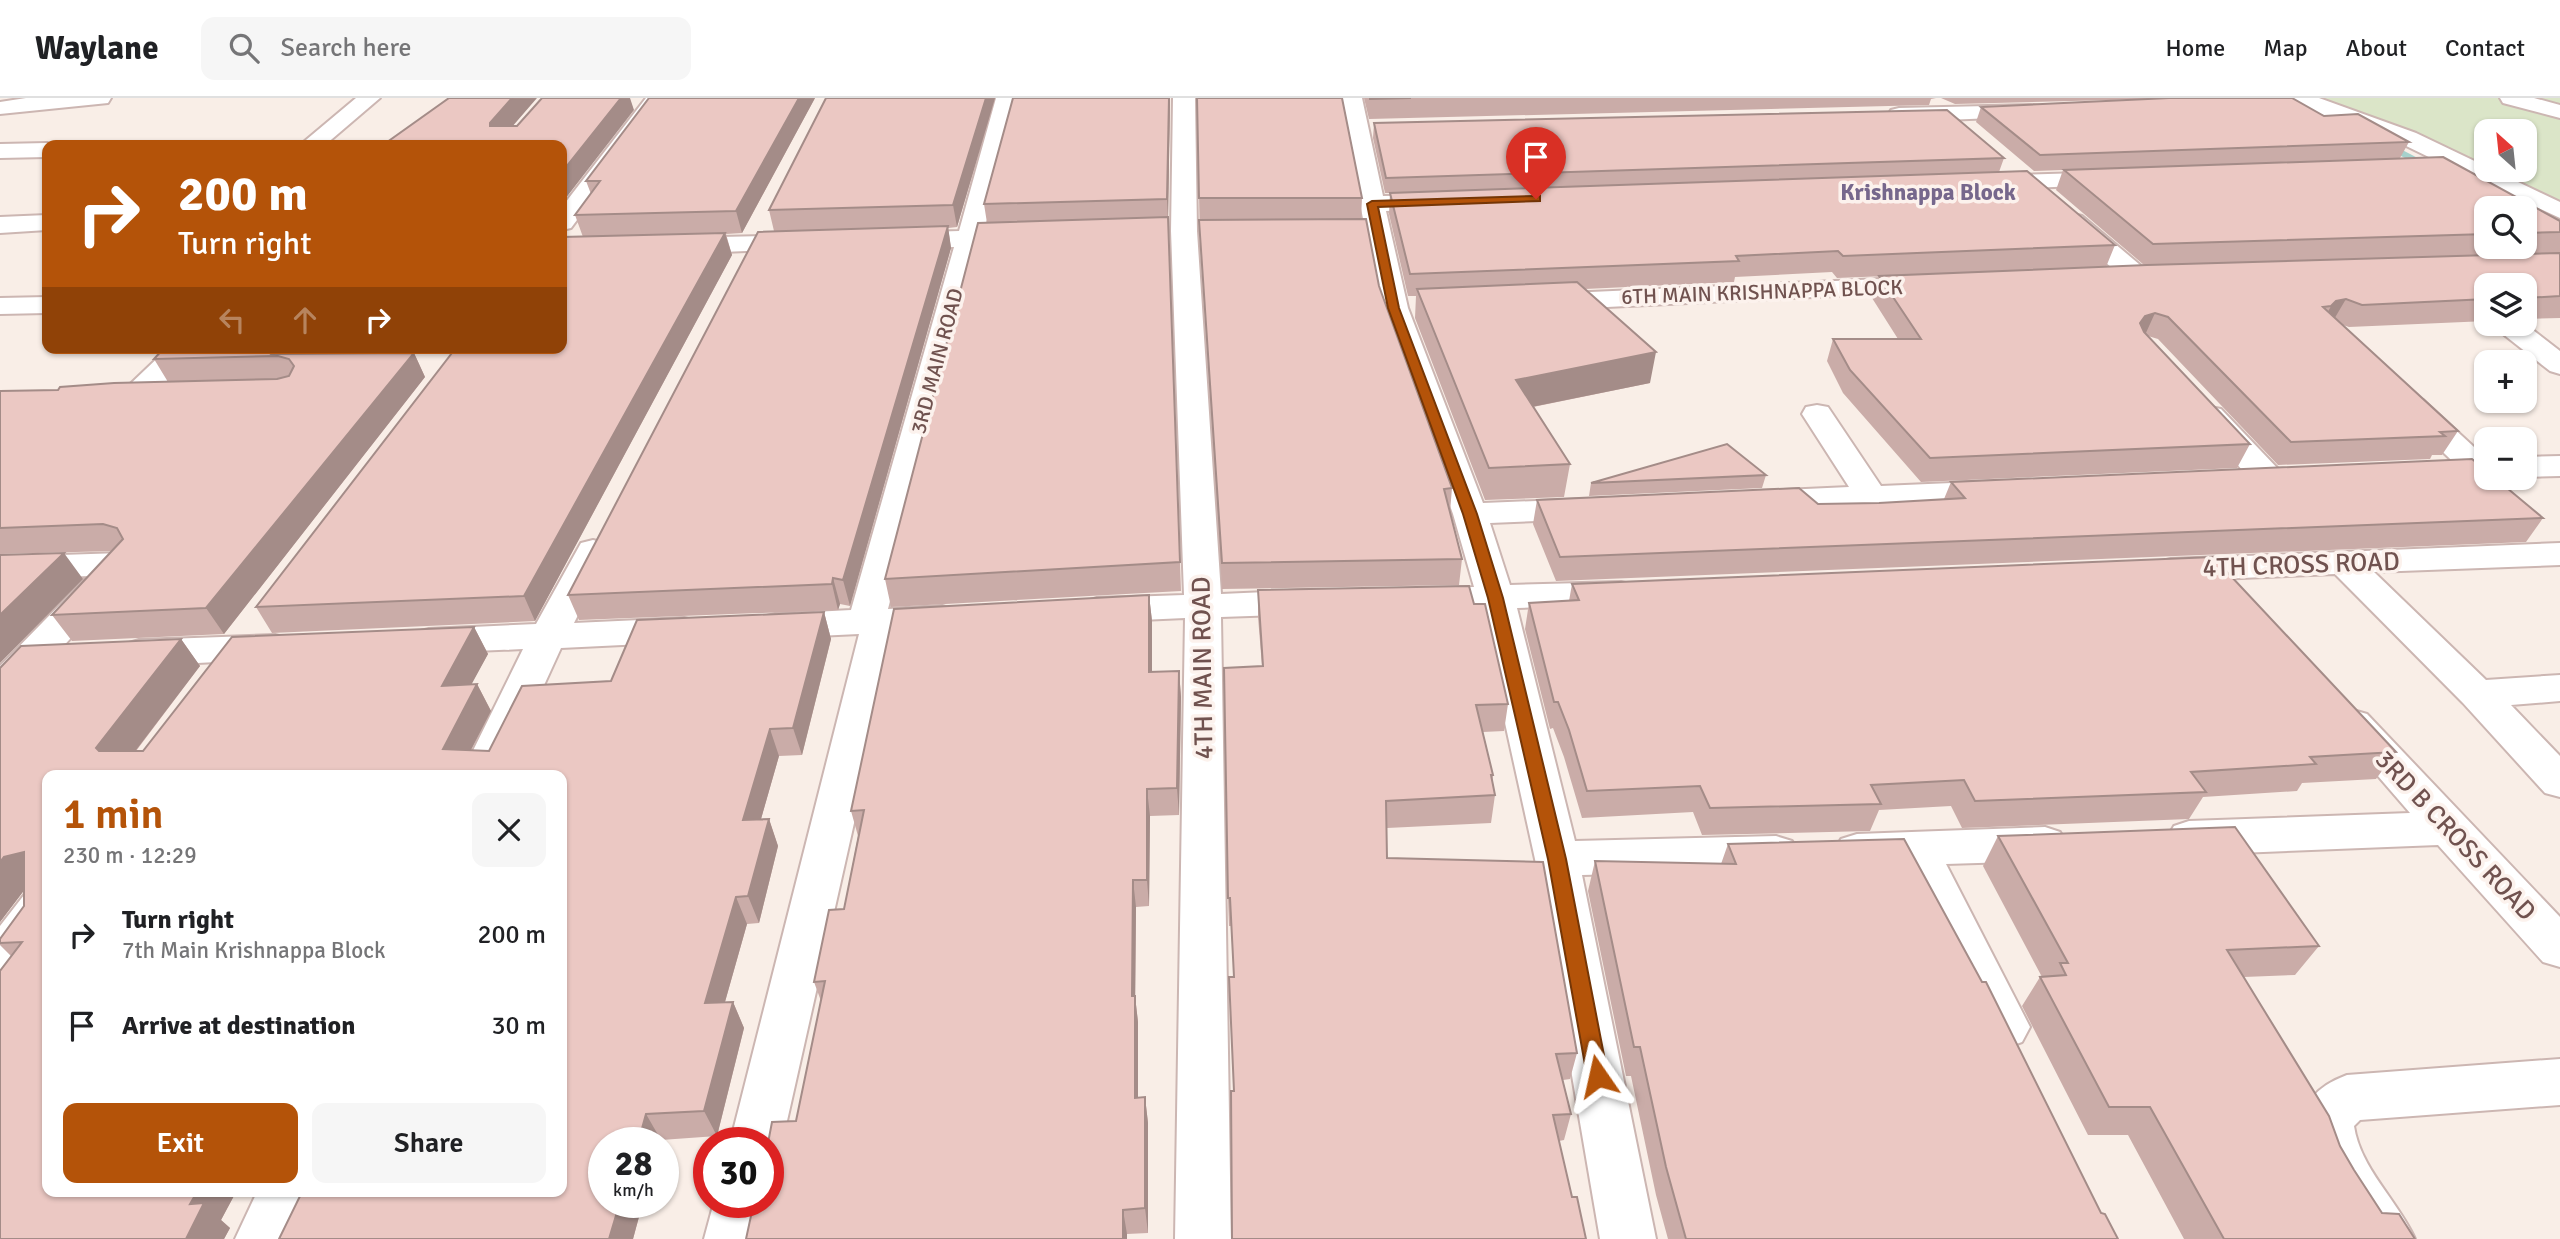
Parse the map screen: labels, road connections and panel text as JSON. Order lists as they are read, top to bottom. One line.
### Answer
{"streets":{"street":["6TH MAIN KRISHNAPPA BLOCK","3RD MAIN ROAD","4TH CROSS ROAD","4TH MAIN ROAD","3RD B CROSS ROAD"]},"districts":["Krishnappa Block"],"north":"top left","page":{"header":"Waylane","search":"Search here","nav":["Home","Map","About","Contact"],"map_buttons":["+","−"],"turn":["200 m","Turn right"],"heading":["1 min","230 m · 12:29"],"list":[{"name":"Turn right","note":"7th Main Krishnappa Block","value":"200 m"},{"name":"Arrive at destination","value":"30 m"}],"buttons":["Exit","Share"],"speed":"28 km/h","limit":"30"}}
